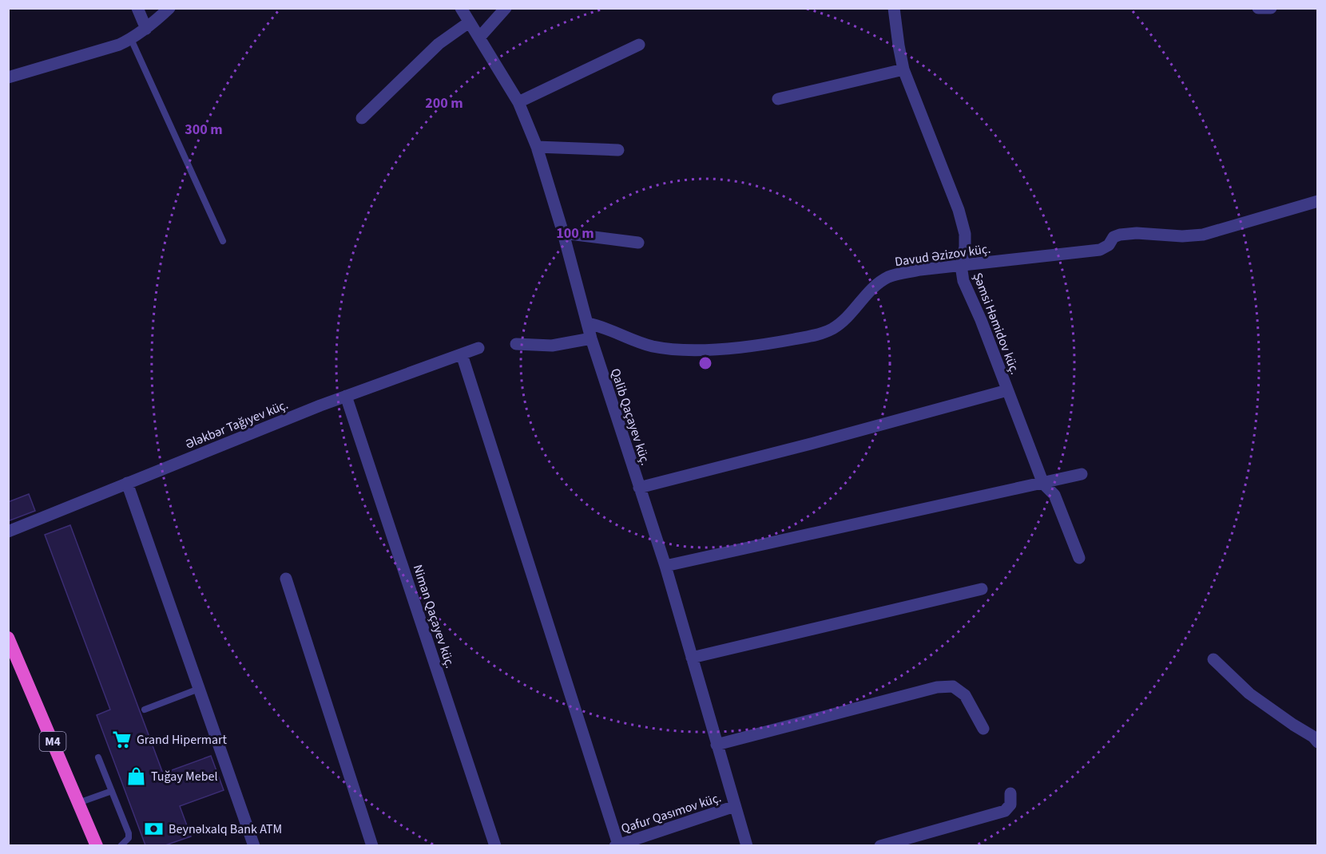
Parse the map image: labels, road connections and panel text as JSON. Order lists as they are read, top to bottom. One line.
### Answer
{"streets":{"highway":["M4"],"street":["Davud Əzizov küç.","Şəmsi Həmidov küç.","Qalib Qaçayev küç.","Ələkbər Tağıyev küç.","Niman Qaçayev küç.","Qafur Qasımov küç."]},"crossings":[["Davud Əzizov küç.","Şəmsi Həmidov küç."],["Davud Əzizov küç.","Qalib Qaçayev küç."],["Qalib Qaçayev küç.","Qafur Qasımov küç."],["Ələkbər Tağıyev küç.","Niman Qaçayev küç."]],"places":{"supermarket":["Grand Hipermart"],"shop":["Tuğay Mebel"],"bank":["Beynəlxalq Bank ATM"]},"rings":["200 m","300 m","100 m"]}
